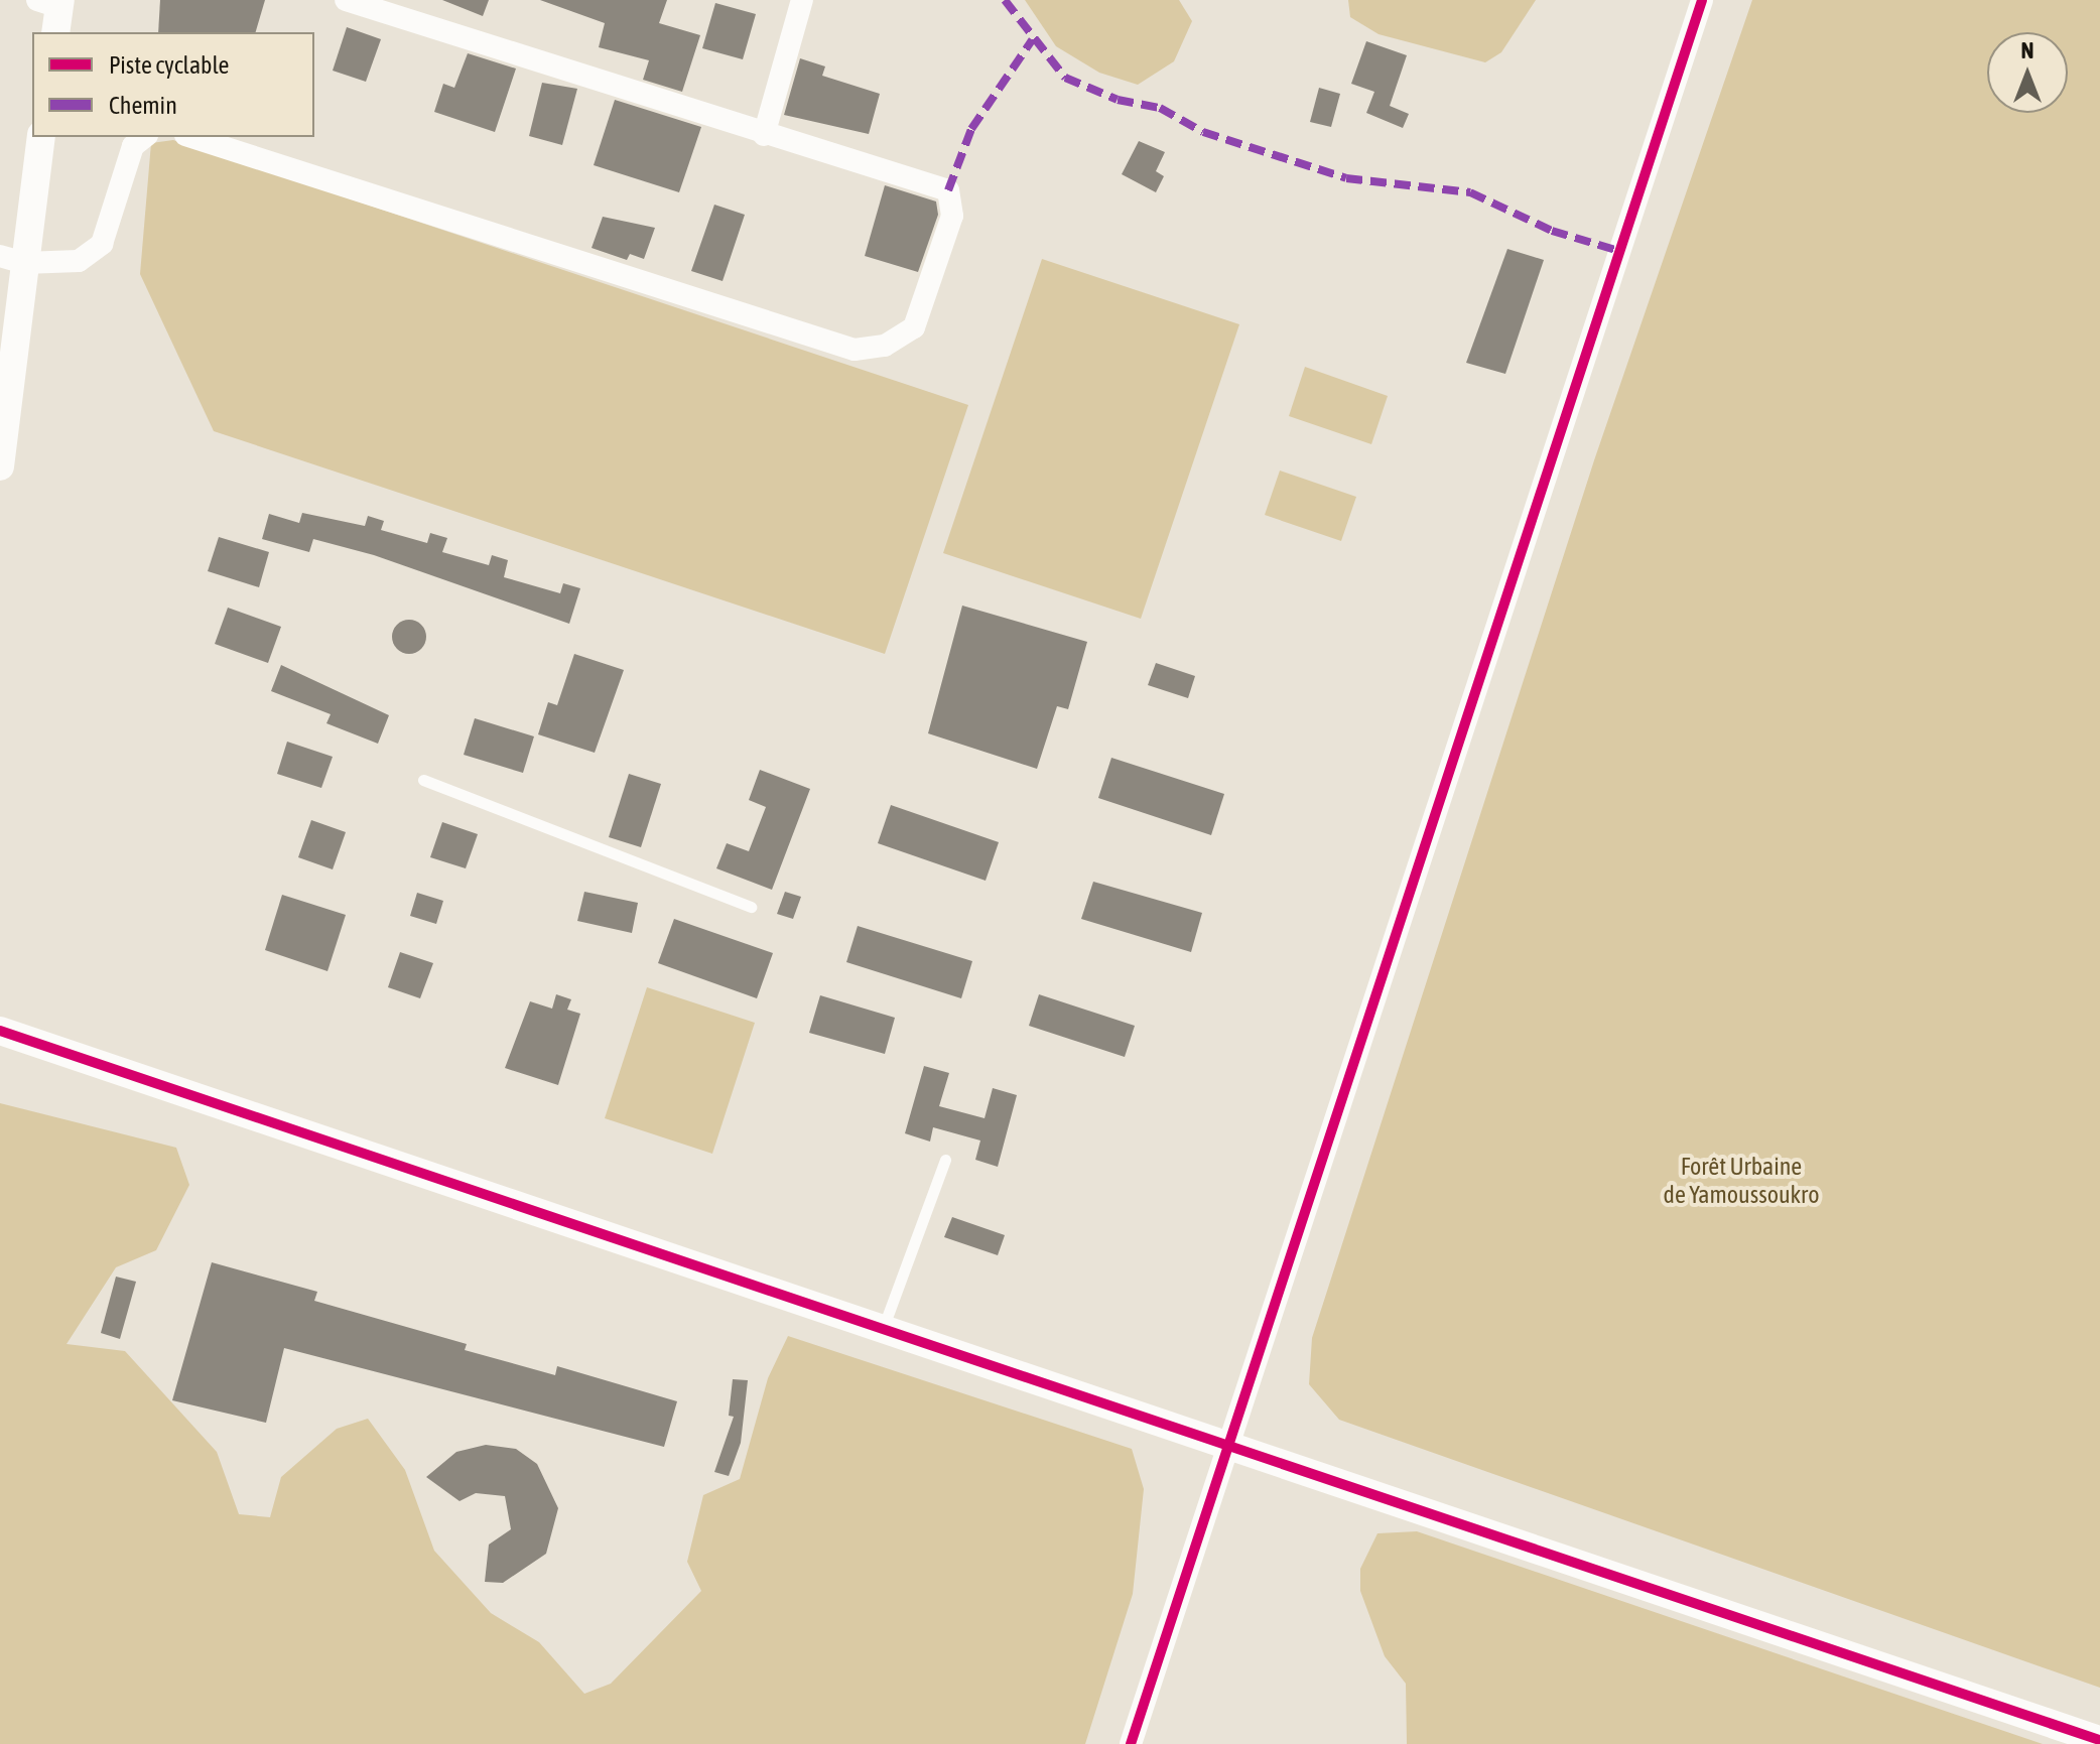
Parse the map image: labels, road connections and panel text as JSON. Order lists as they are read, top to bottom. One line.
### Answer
{"parks":["Forêt Urbaine de Yamoussoukro"],"legend":["Piste cyclable","Chemin"],"north":"top"}
